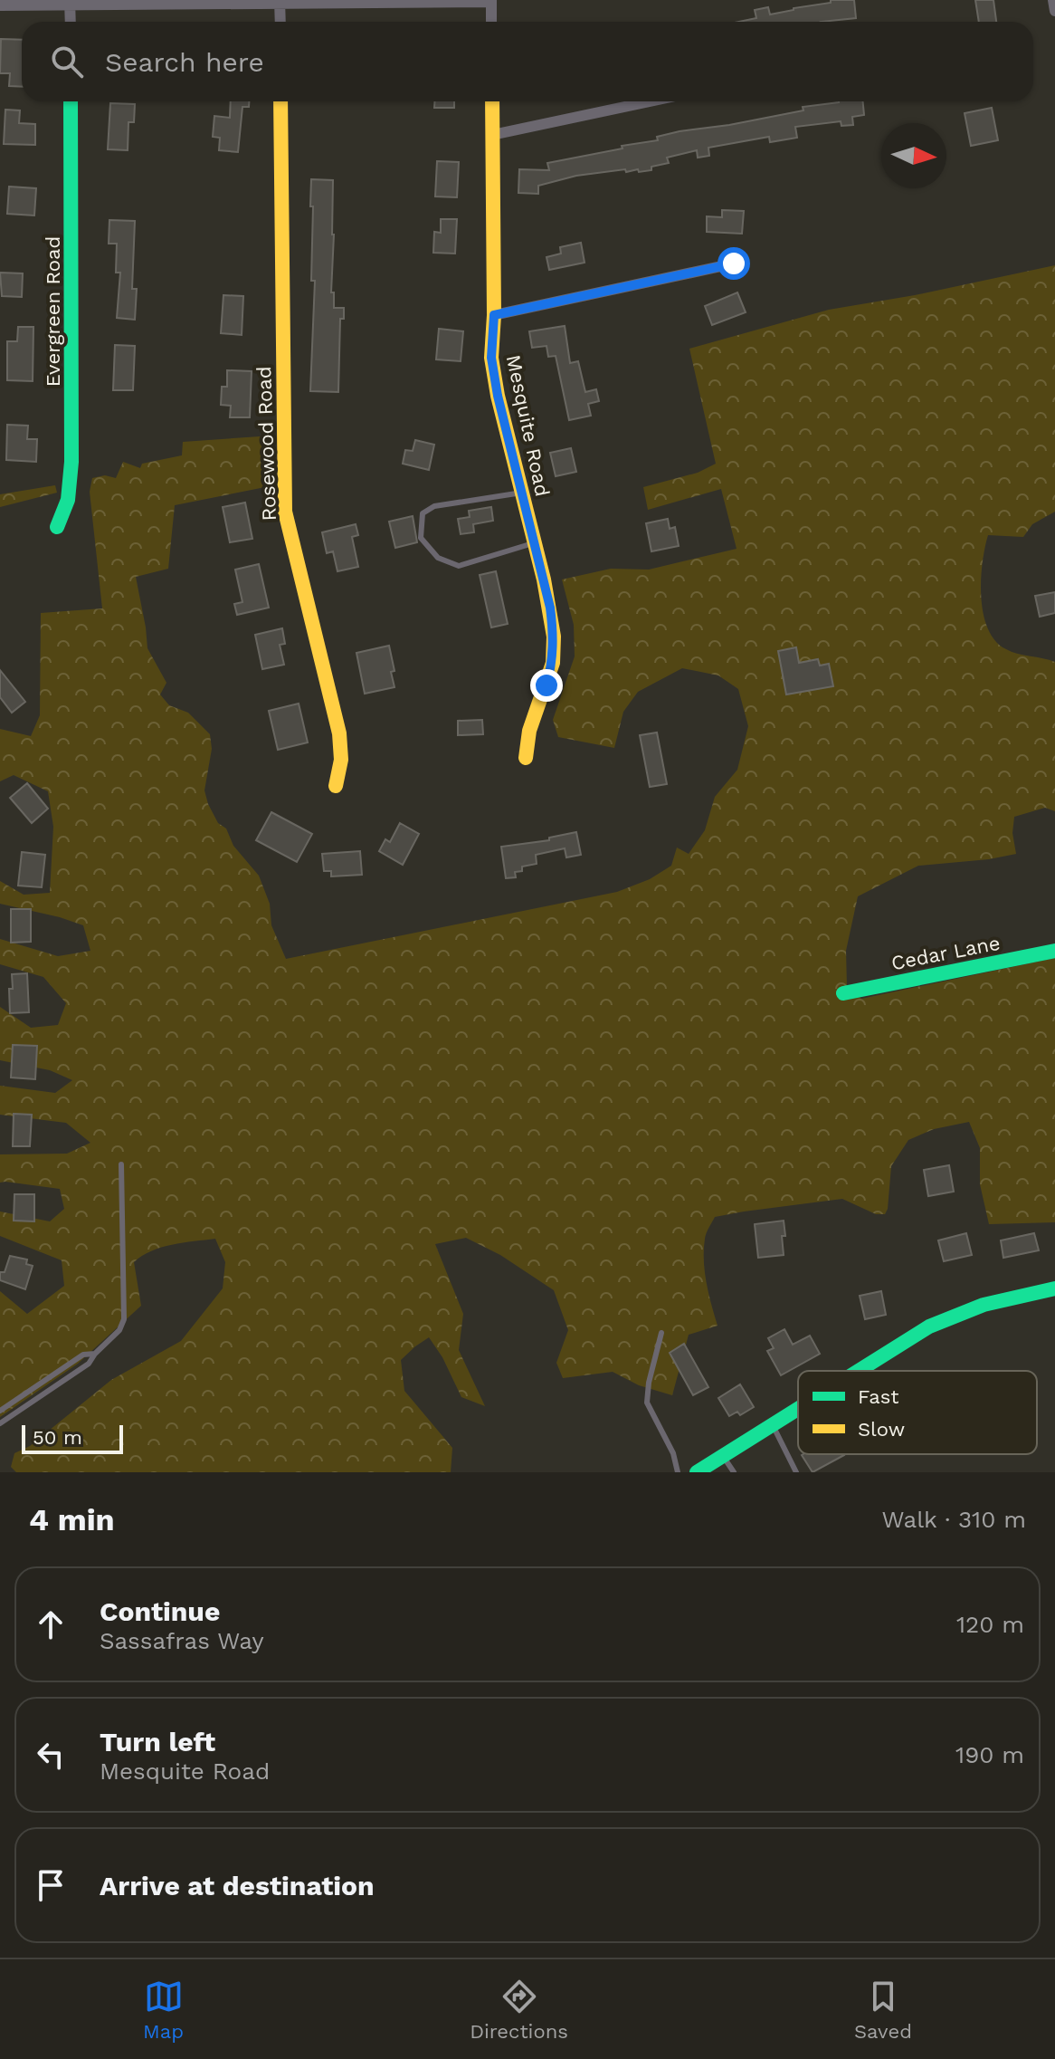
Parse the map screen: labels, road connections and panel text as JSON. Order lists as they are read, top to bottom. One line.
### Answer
{"streets":{"street":["Evergreen Road","Mesquite Road","Rosewood Road","Cedar Lane"]},"legend":["Fast","Slow"],"scale_bar":"50 m","north":"right","page":{"search":"Search here","scale":"50 m","heading":["4 min","Walk · 310 m"],"list":[["Continue","Sassafras Way","120 m"],["Turn left","Mesquite Road","190 m"],"Arrive at destination"],"nav":["Map","Directions","Saved"]}}
